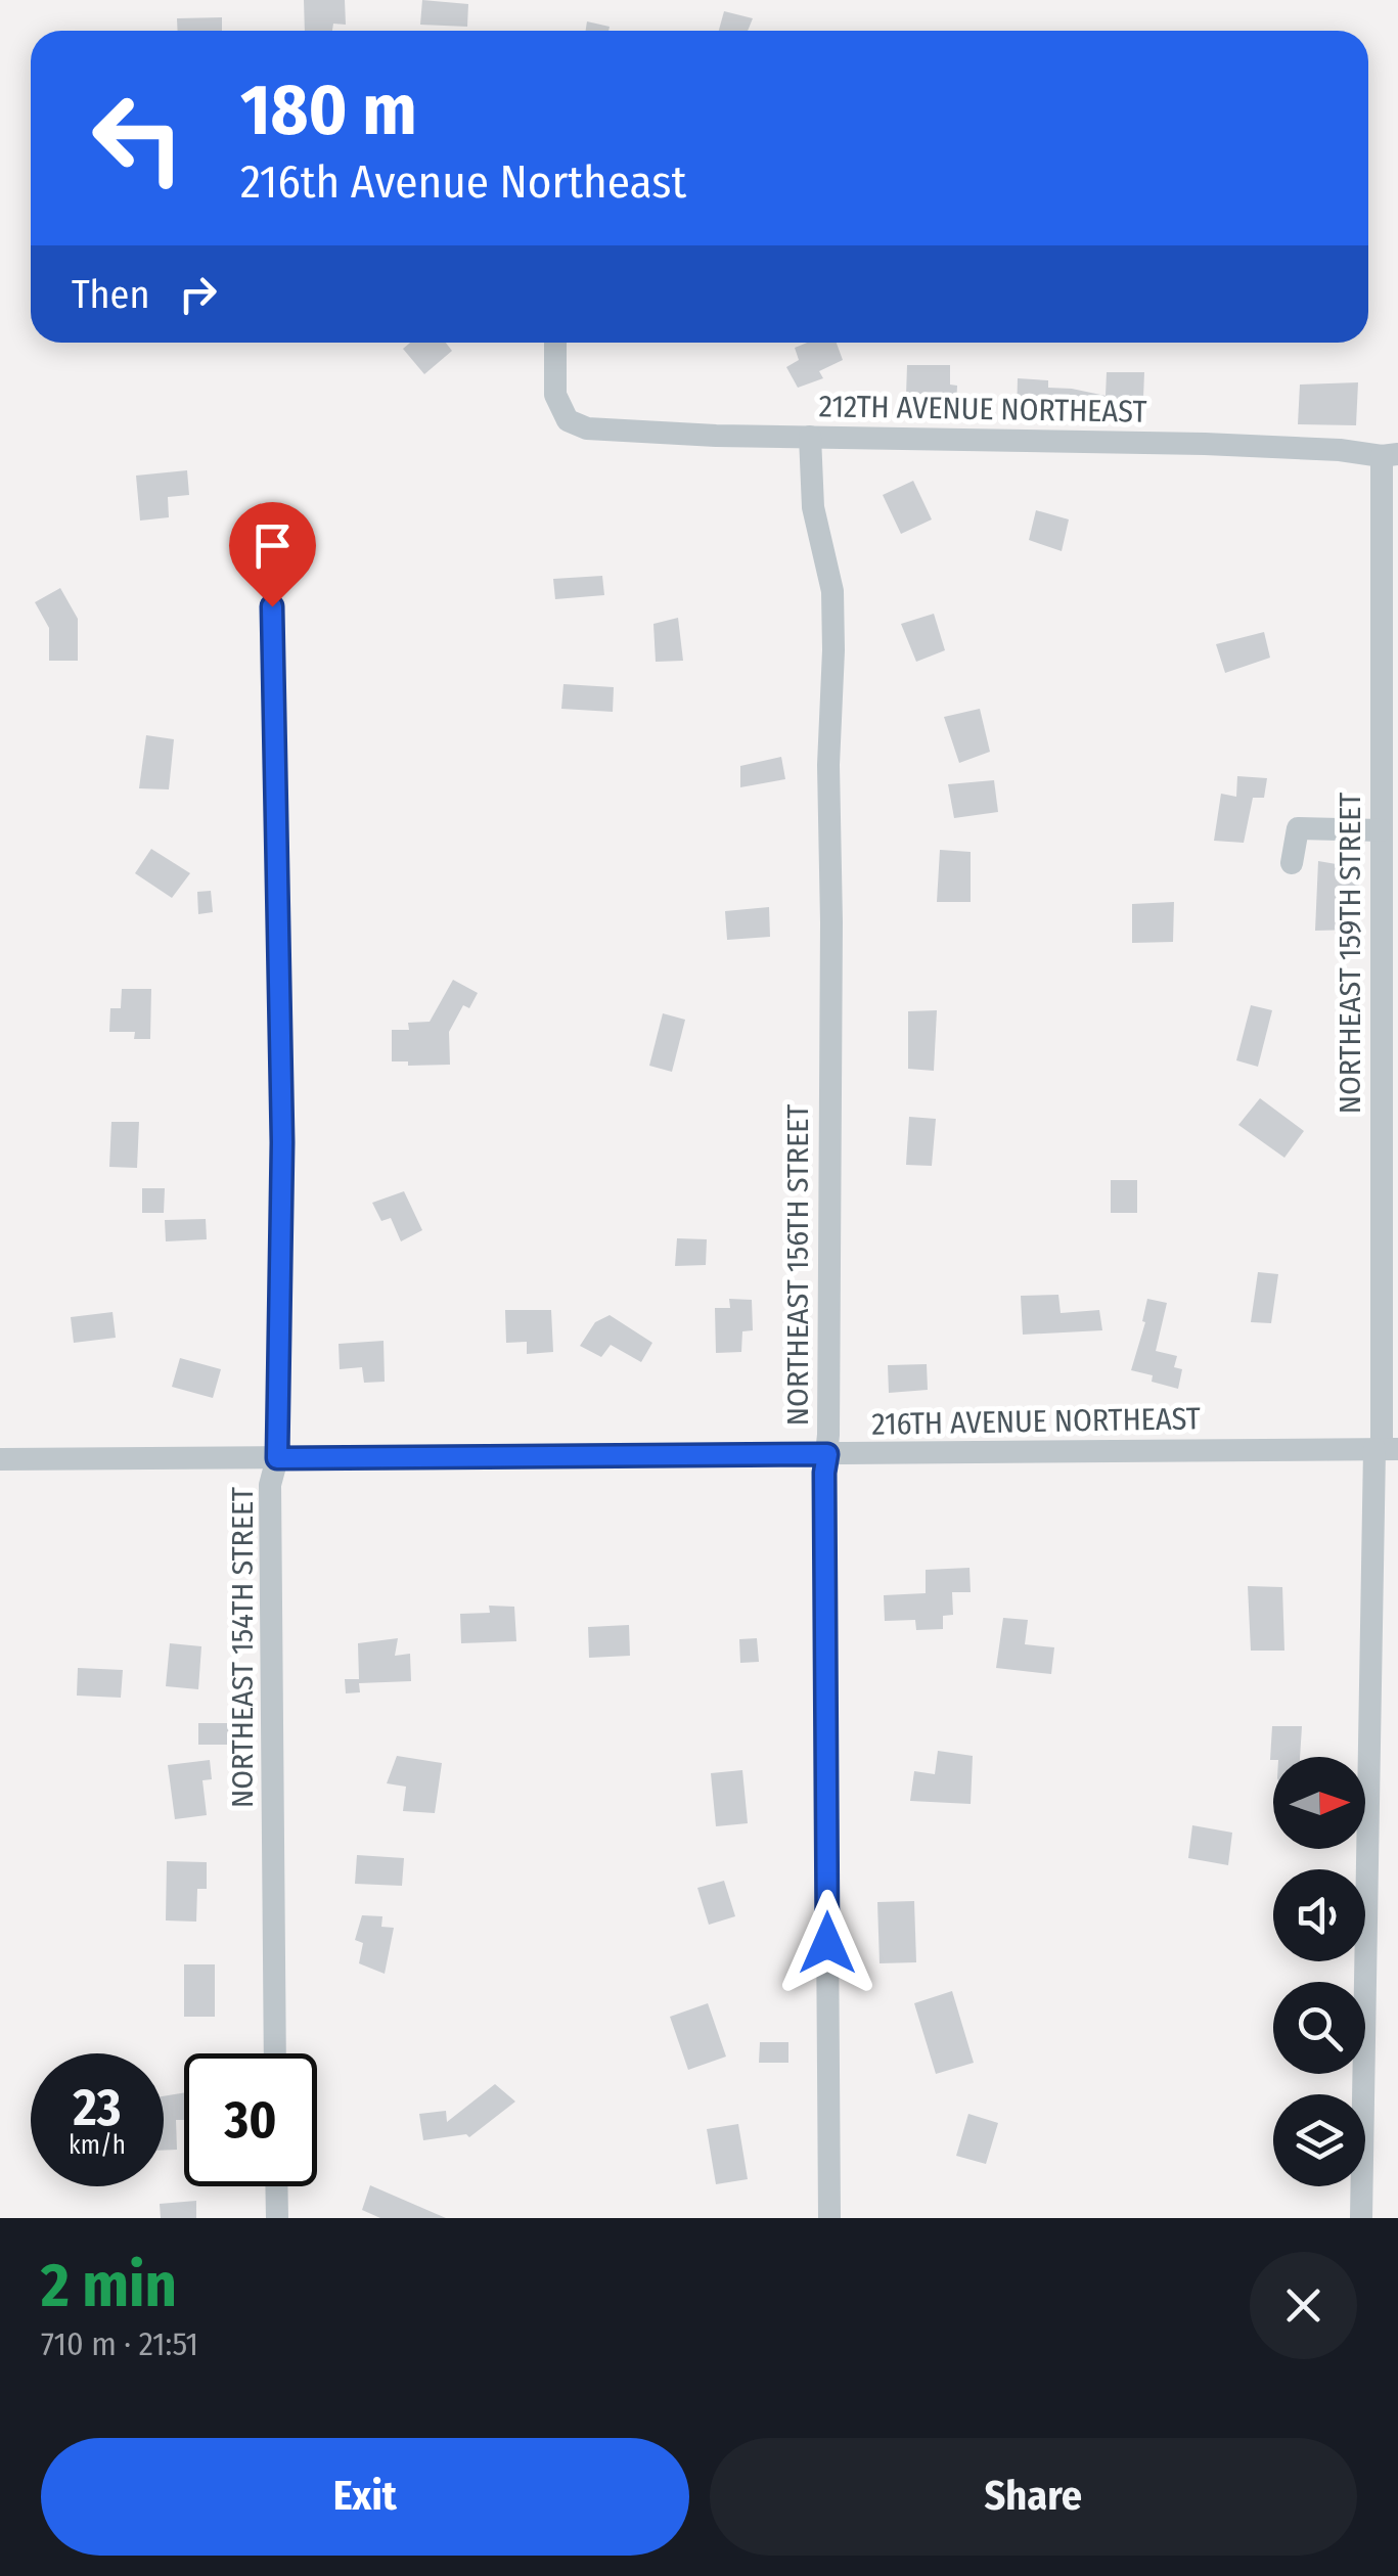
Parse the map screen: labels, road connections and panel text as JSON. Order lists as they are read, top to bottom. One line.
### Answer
{"streets":{"street":["212TH AVENUE NORTHEAST","NORTHEAST 159TH STREET","NORTHEAST 156TH STREET","216TH AVENUE NORTHEAST","NORTHEAST 154TH STREET"]},"crossings":[["212TH AVENUE NORTHEAST","NORTHEAST 159TH STREET"],["212TH AVENUE NORTHEAST","NORTHEAST 156TH STREET"],["NORTHEAST 159TH STREET","216TH AVENUE NORTHEAST"],["NORTHEAST 156TH STREET","216TH AVENUE NORTHEAST"],["216TH AVENUE NORTHEAST","NORTHEAST 154TH STREET"]],"north":"right","page":{"turn":["180 m","216th Avenue Northeast"],"then":"Then","speed":"23 km/h","limit":"30","heading":["2 min","710 m · 21:51"],"buttons":["Exit","Share"]}}
